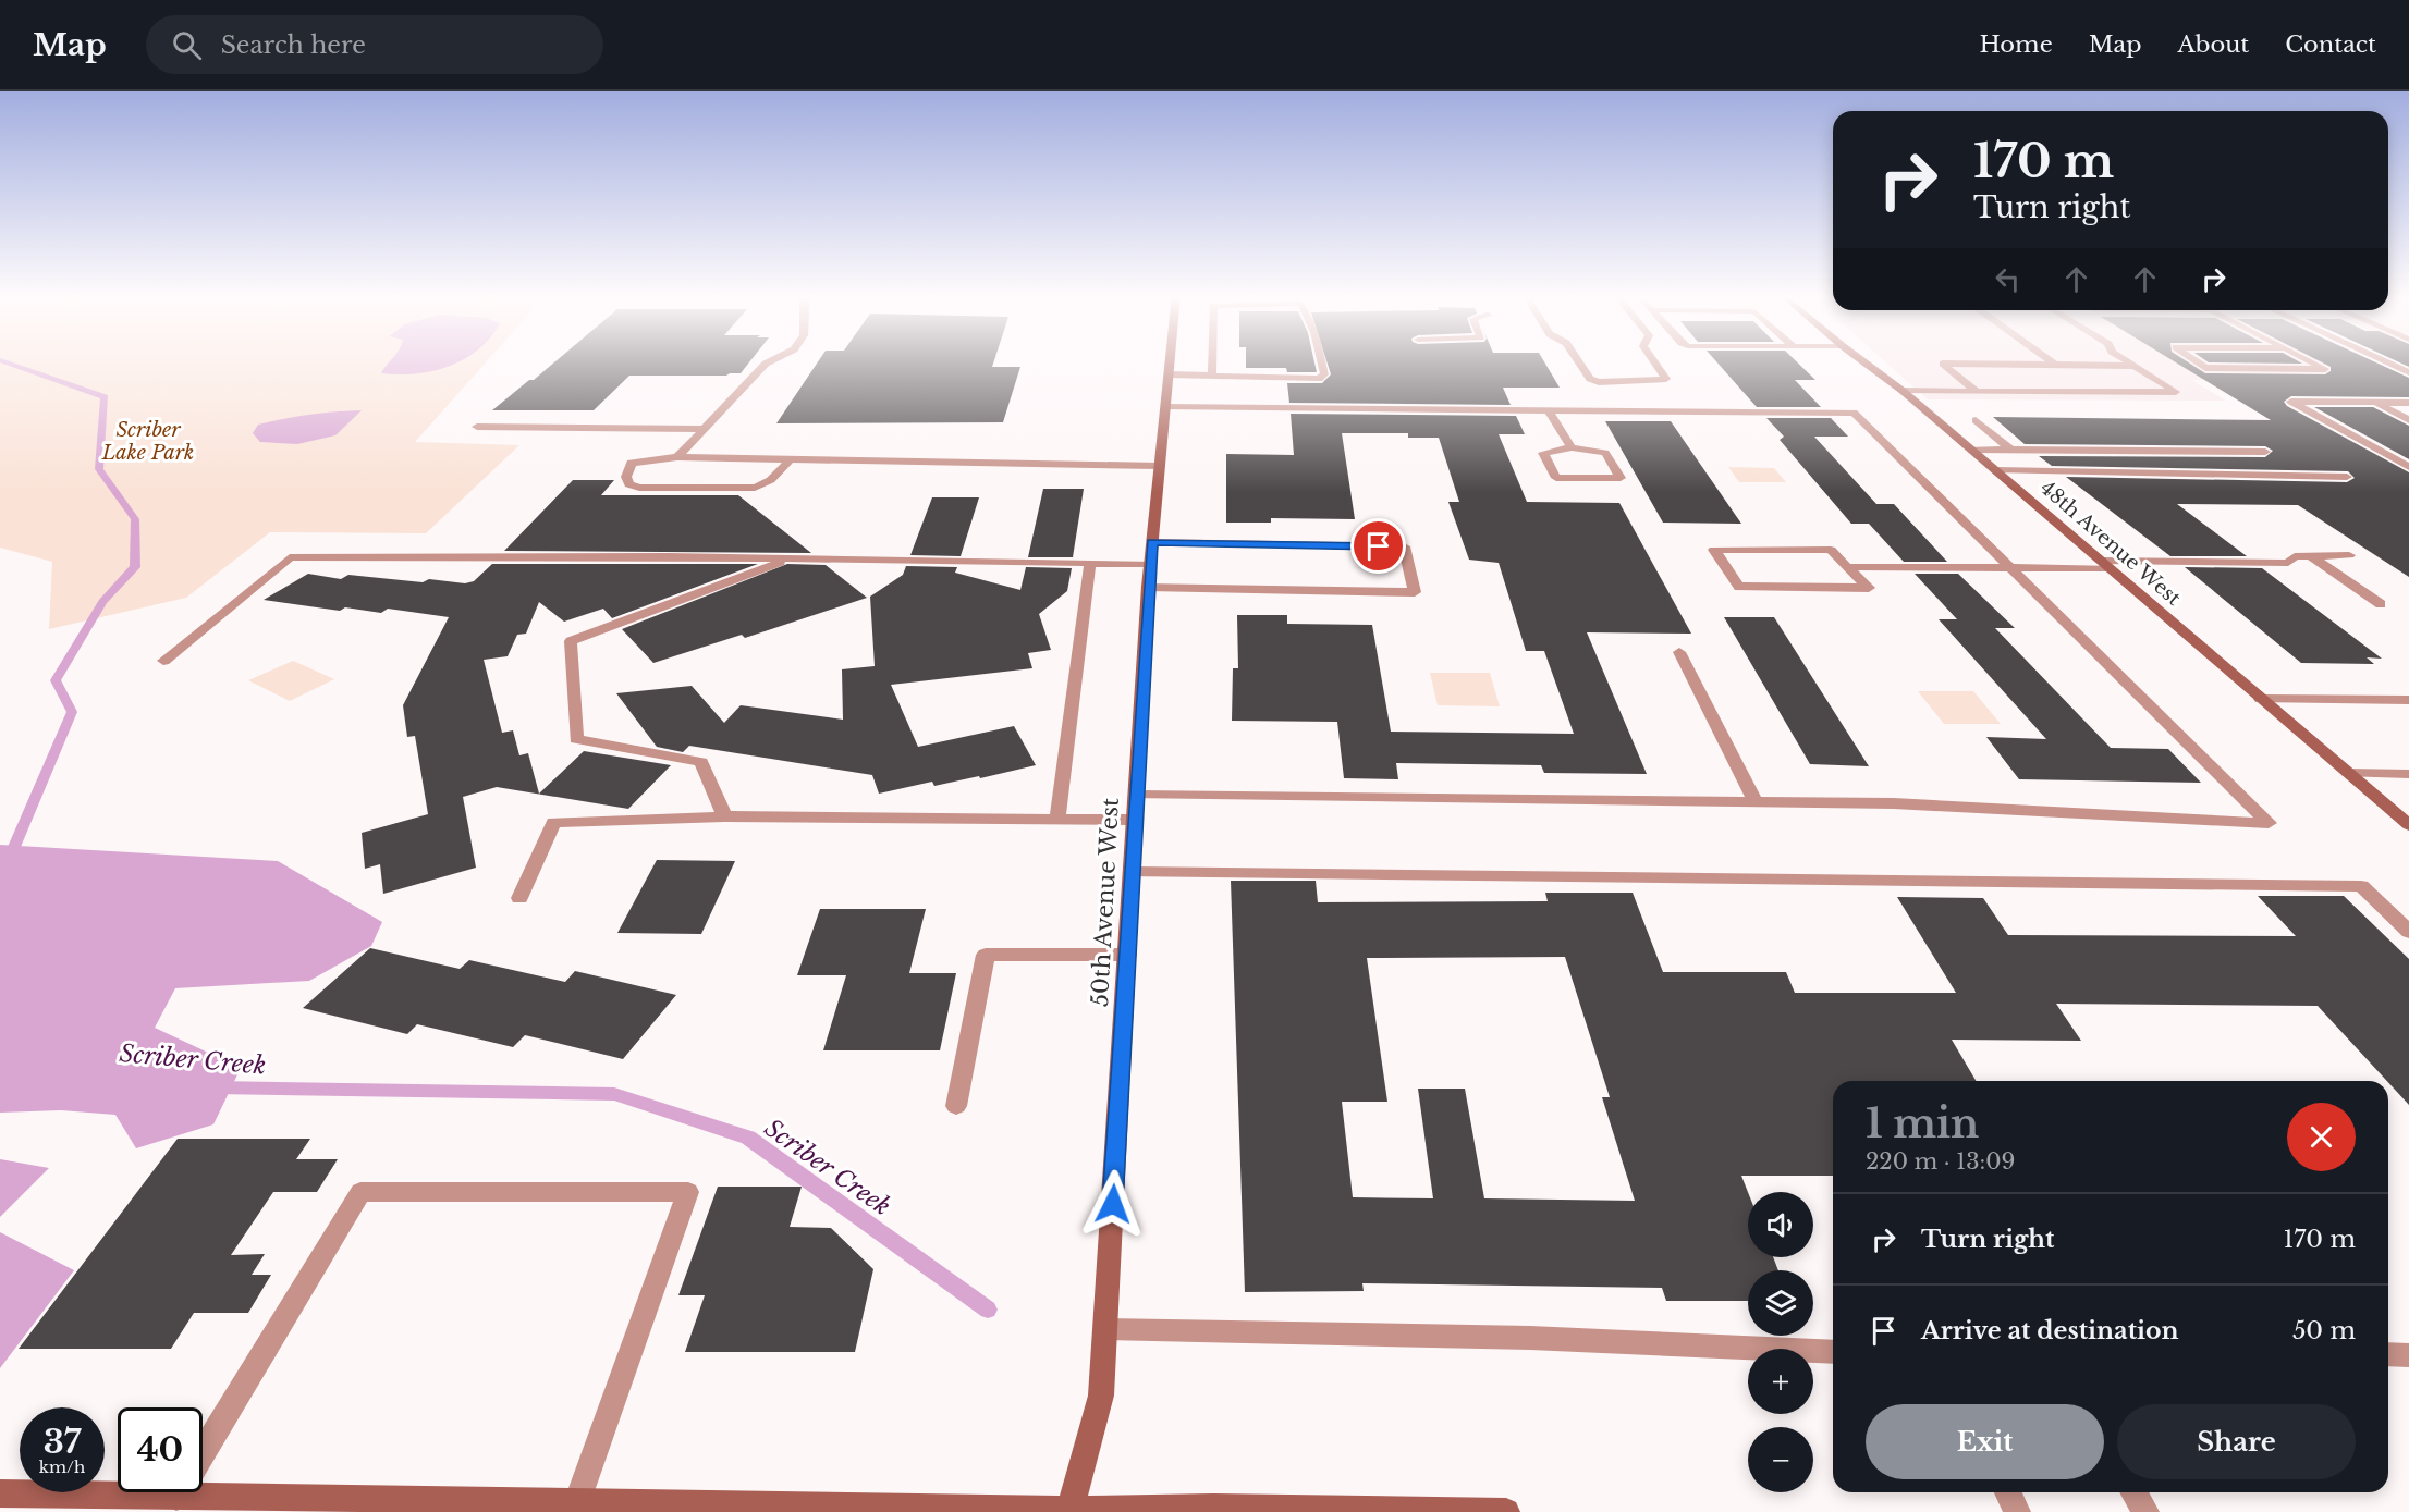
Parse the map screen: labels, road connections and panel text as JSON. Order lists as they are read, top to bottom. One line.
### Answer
{"streets":{"street":["48th Avenue West","50th Avenue West"]},"water":["Scriber Creek"],"parks":["Scriber Lake Park"],"page":{"header":"Map","search":"Search here","nav":["Home","Map","About","Contact"],"turn":["170 m","Turn right"],"heading":["1 min","220 m · 13:09"],"map_buttons":["+","−"],"list":[{"name":"Turn right","value":"170 m"},{"name":"Arrive at destination","value":"50 m"}],"buttons":["Exit","Share"],"speed":"37 km/h","limit":"40"}}
